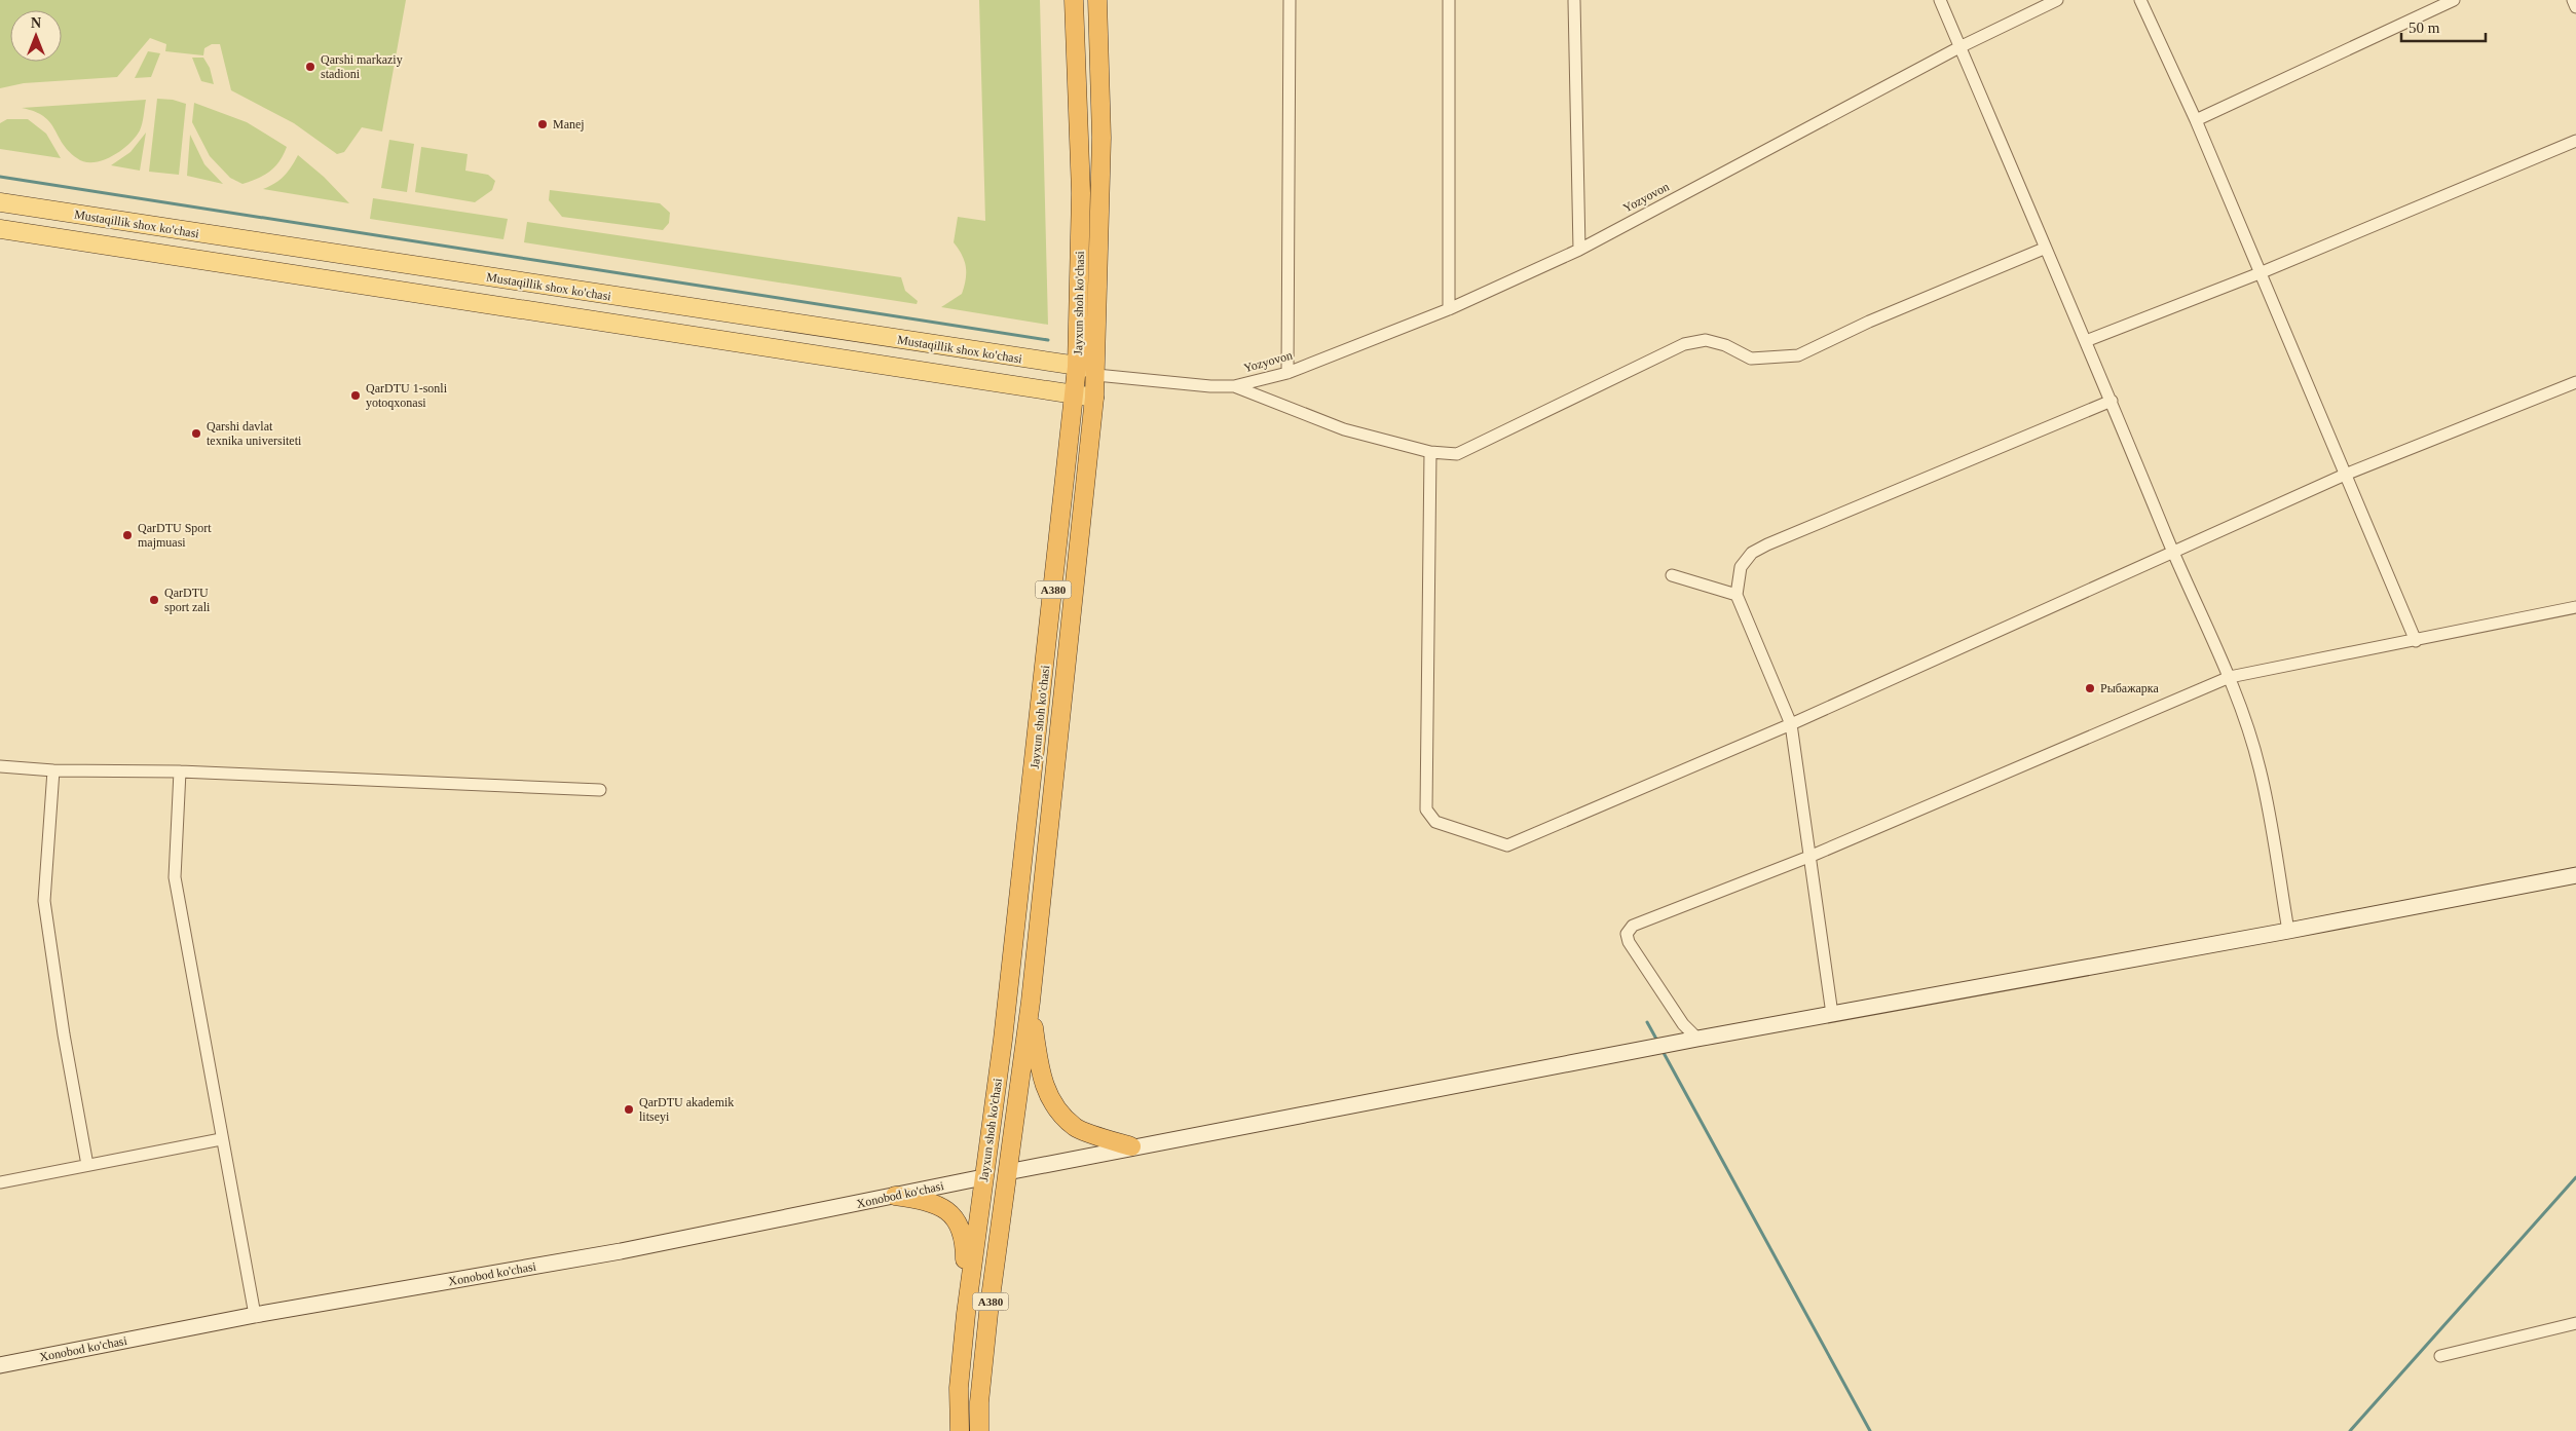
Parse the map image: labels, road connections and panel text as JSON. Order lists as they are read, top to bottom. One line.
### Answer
{"streets":{"highway":["Jayxun shoh ko'chasi","A380"],"main road":["Mustaqillik shox ko'chasi","Xonobod ko'chasi"],"street":["Yozyovon"]},"crossings":[["Mustaqillik shox ko'chasi","Jayxun shoh ko'chasi"],["Jayxun shoh ko'chasi","Xonobod ko'chasi"]],"places":["Qarshi markaziy stadioni","Manej","QarDTU 1-sonli yotoqxonasi","Qarshi davlat texnika universiteti","QarDTU Sport majmuasi","QarDTU sport zali","Рыбажарка","QarDTU akademik litseyi"],"scale_bar":"50 m","north":"top"}
